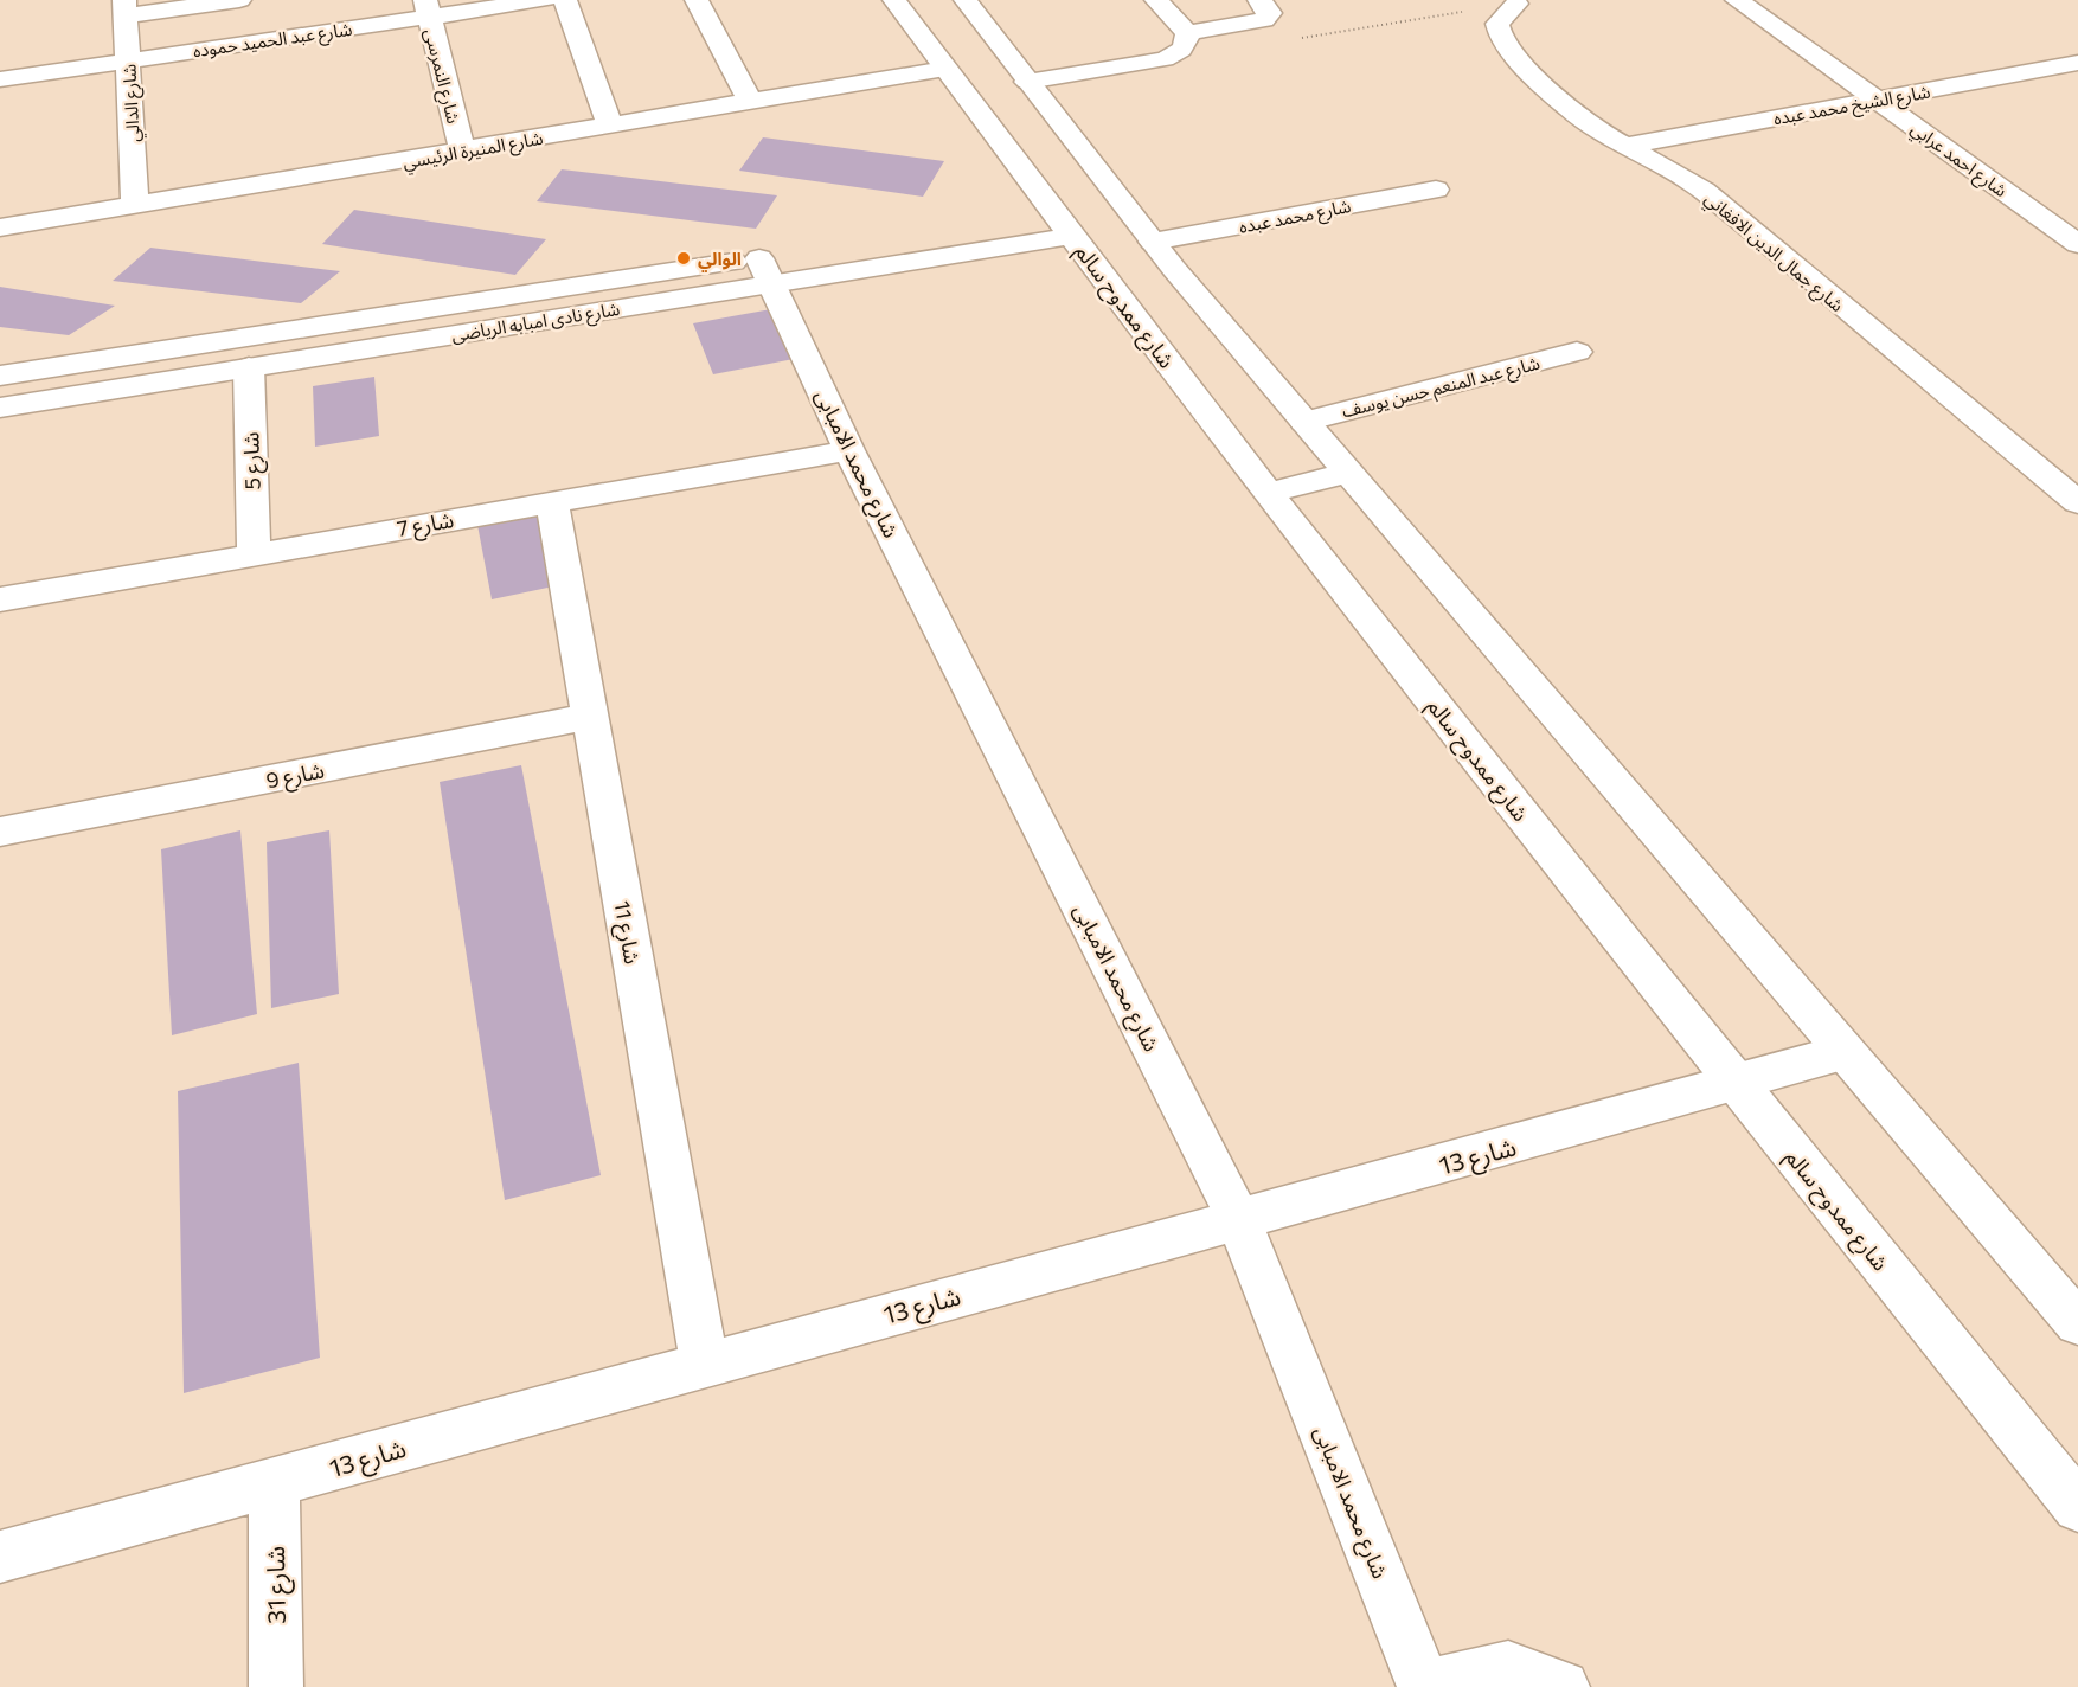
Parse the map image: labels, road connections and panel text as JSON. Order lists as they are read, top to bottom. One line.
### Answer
{"streets":{"street":["شارع عبد الحميد حموده","شارع النمرسى","شارع الدالي","شارع الشيخ محمد عبده","شارع المنيرة الرئيسي","شارع احمد عرابي","شارع محمد عبده","شارع جمال الدين الافغاني","شارع ممدوح سالم","شارع نادى امبابه الرياضى","شارع عبد المنعم حسن يوسف","شارع 5","شارع محمد الامبابى","شارع 7","شارع 9","شارع 11","شارع 13","شارع 31"]},"crossings":[["شارع عبد الحميد حموده","شارع النمرسى"],["شارع عبد الحميد حموده","شارع الدالي"],["شارع النمرسى","شارع المنيرة الرئيسي"],["شارع الدالي","شارع المنيرة الرئيسي"],["شارع الشيخ محمد عبده","شارع احمد عرابي"],["شارع الشيخ محمد عبده","شارع جمال الدين الافغاني"],["شارع المنيرة الرئيسي","شارع ممدوح سالم"],["شارع ممدوح سالم","شارع نادى امبابه الرياضى"],["شارع ممدوح سالم","شارع 13"],["شارع نادى امبابه الرياضى","شارع 5"],["شارع نادى امبابه الرياضى","شارع محمد الامبابى"],["شارع 5","شارع 7"],["شارع محمد الامبابى","شارع 7"],["شارع محمد الامبابى","شارع 13"],["شارع 7","شارع 11"],["شارع 9","شارع 11"],["شارع 11","شارع 13"],["شارع 13","شارع 31"]],"places":["الوالي"]}
